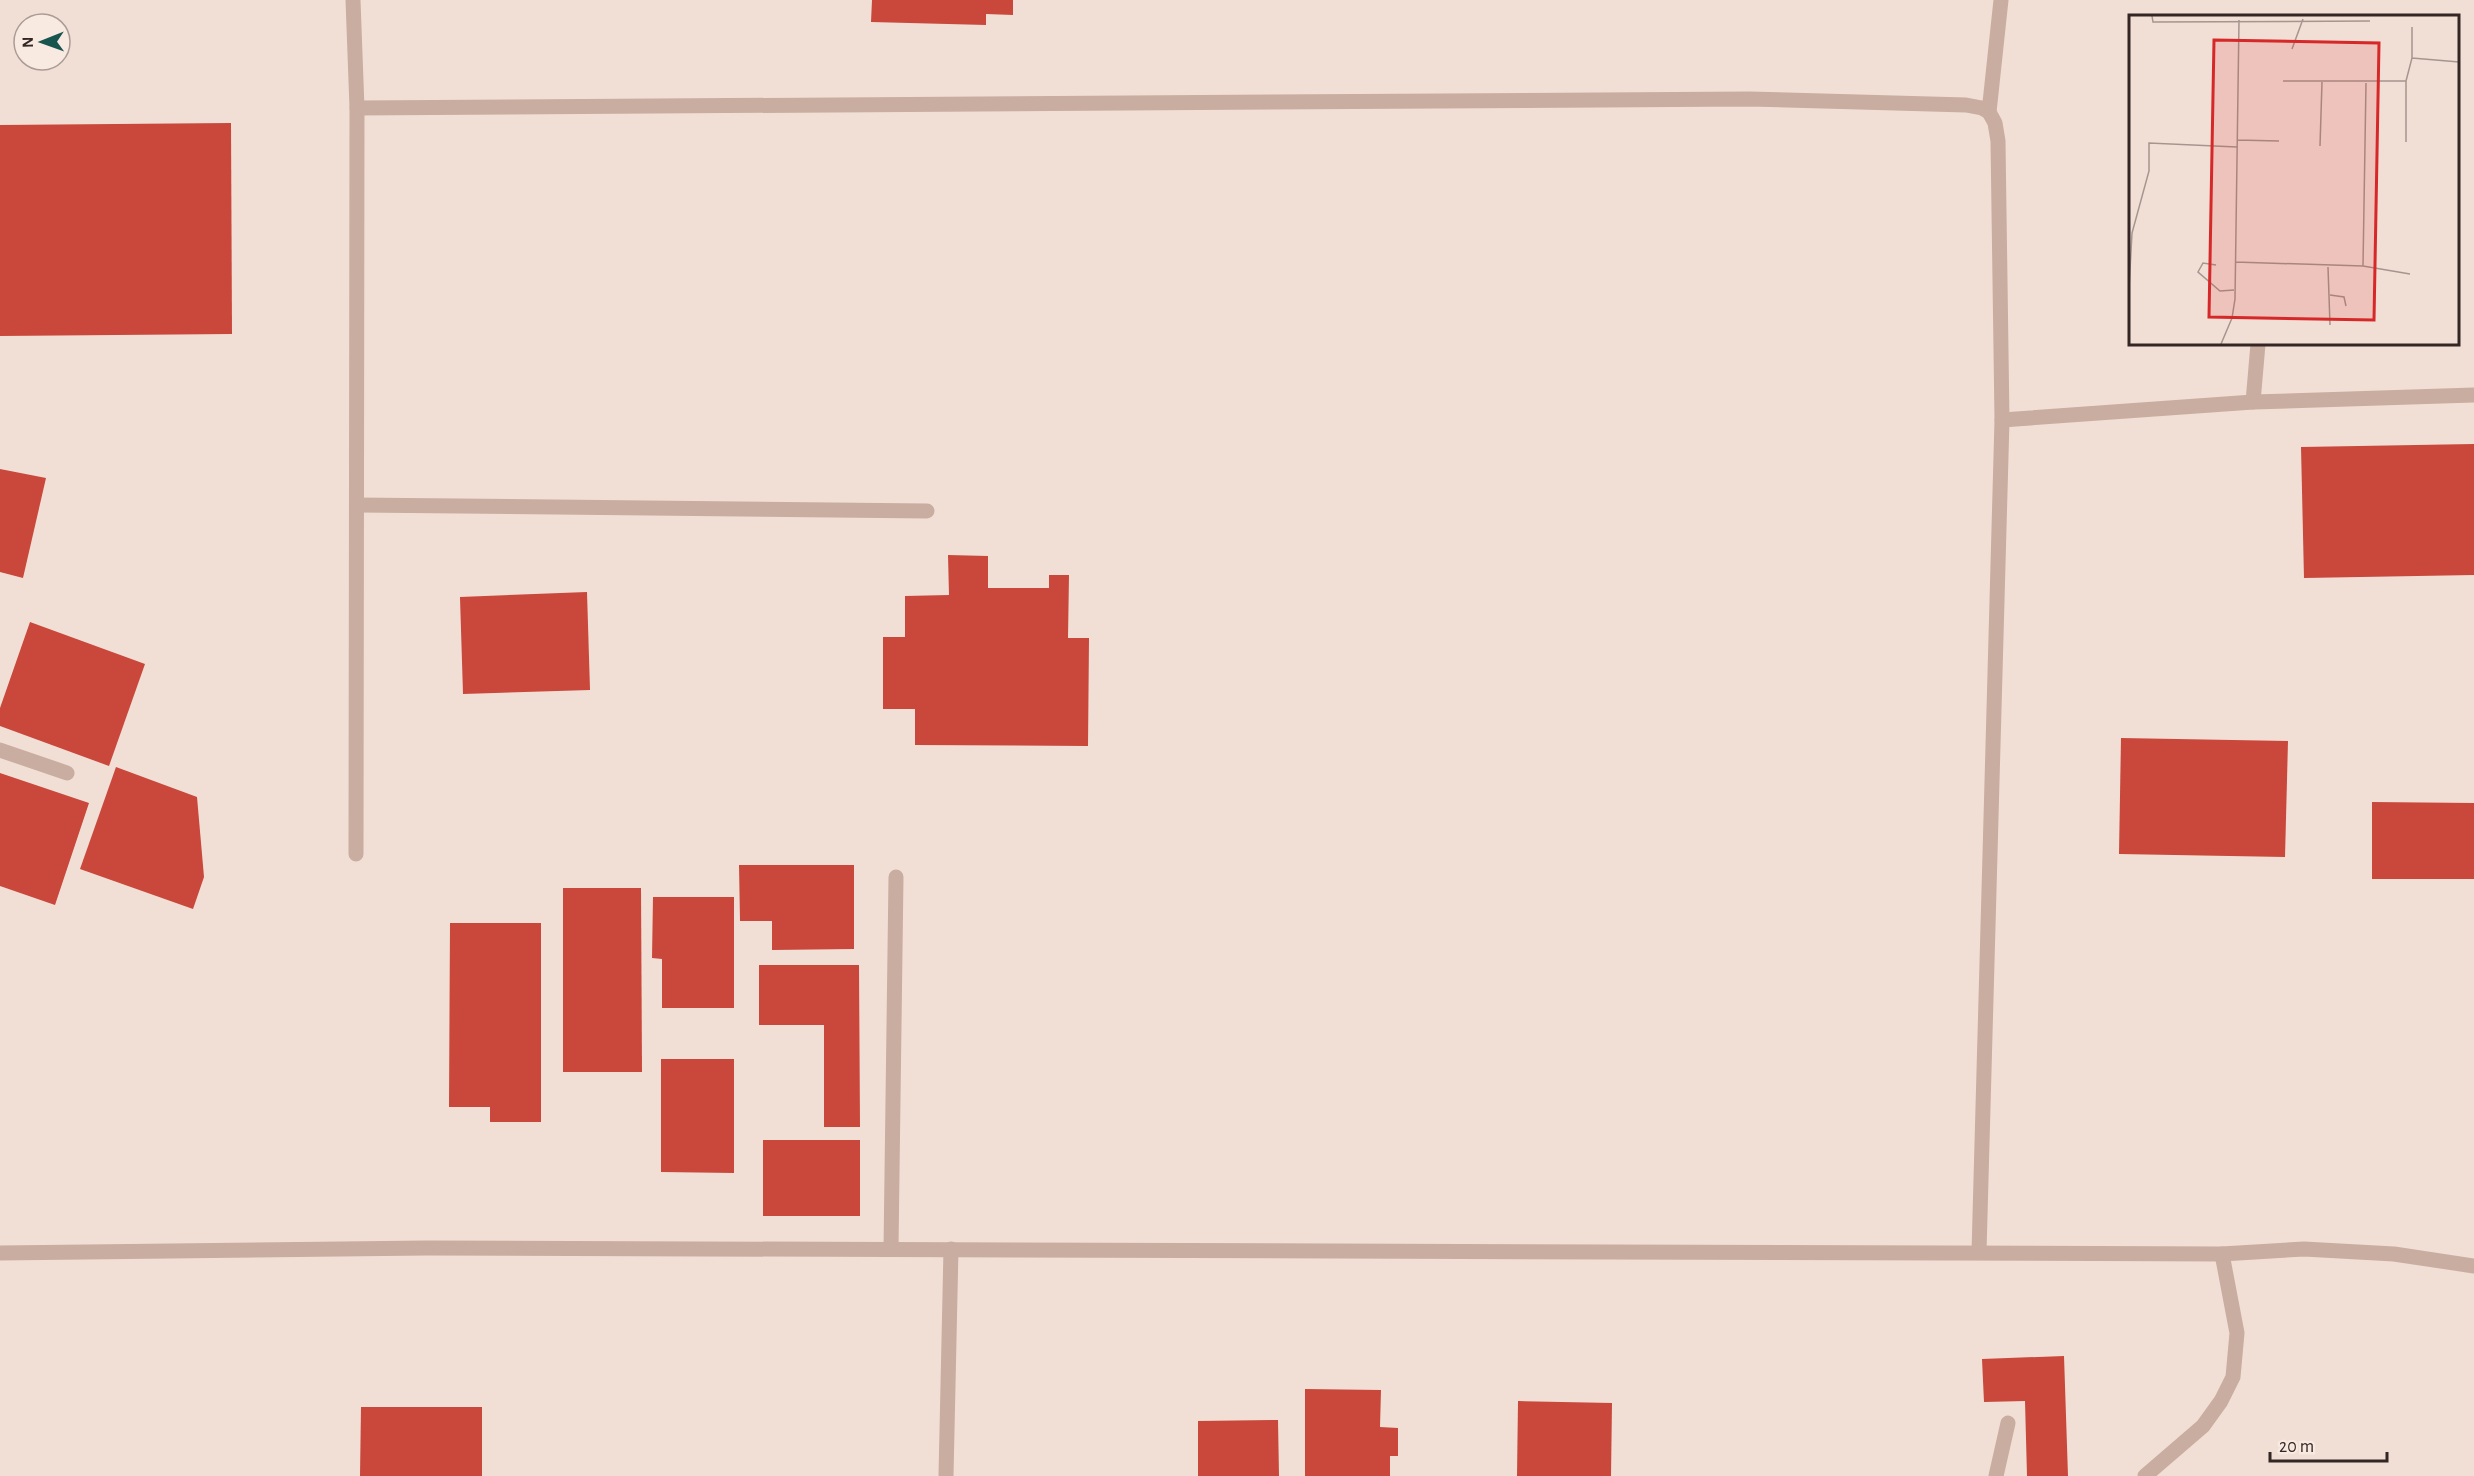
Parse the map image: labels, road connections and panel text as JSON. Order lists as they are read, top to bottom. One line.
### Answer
{"scale_bar":"20 m","north":"left"}
